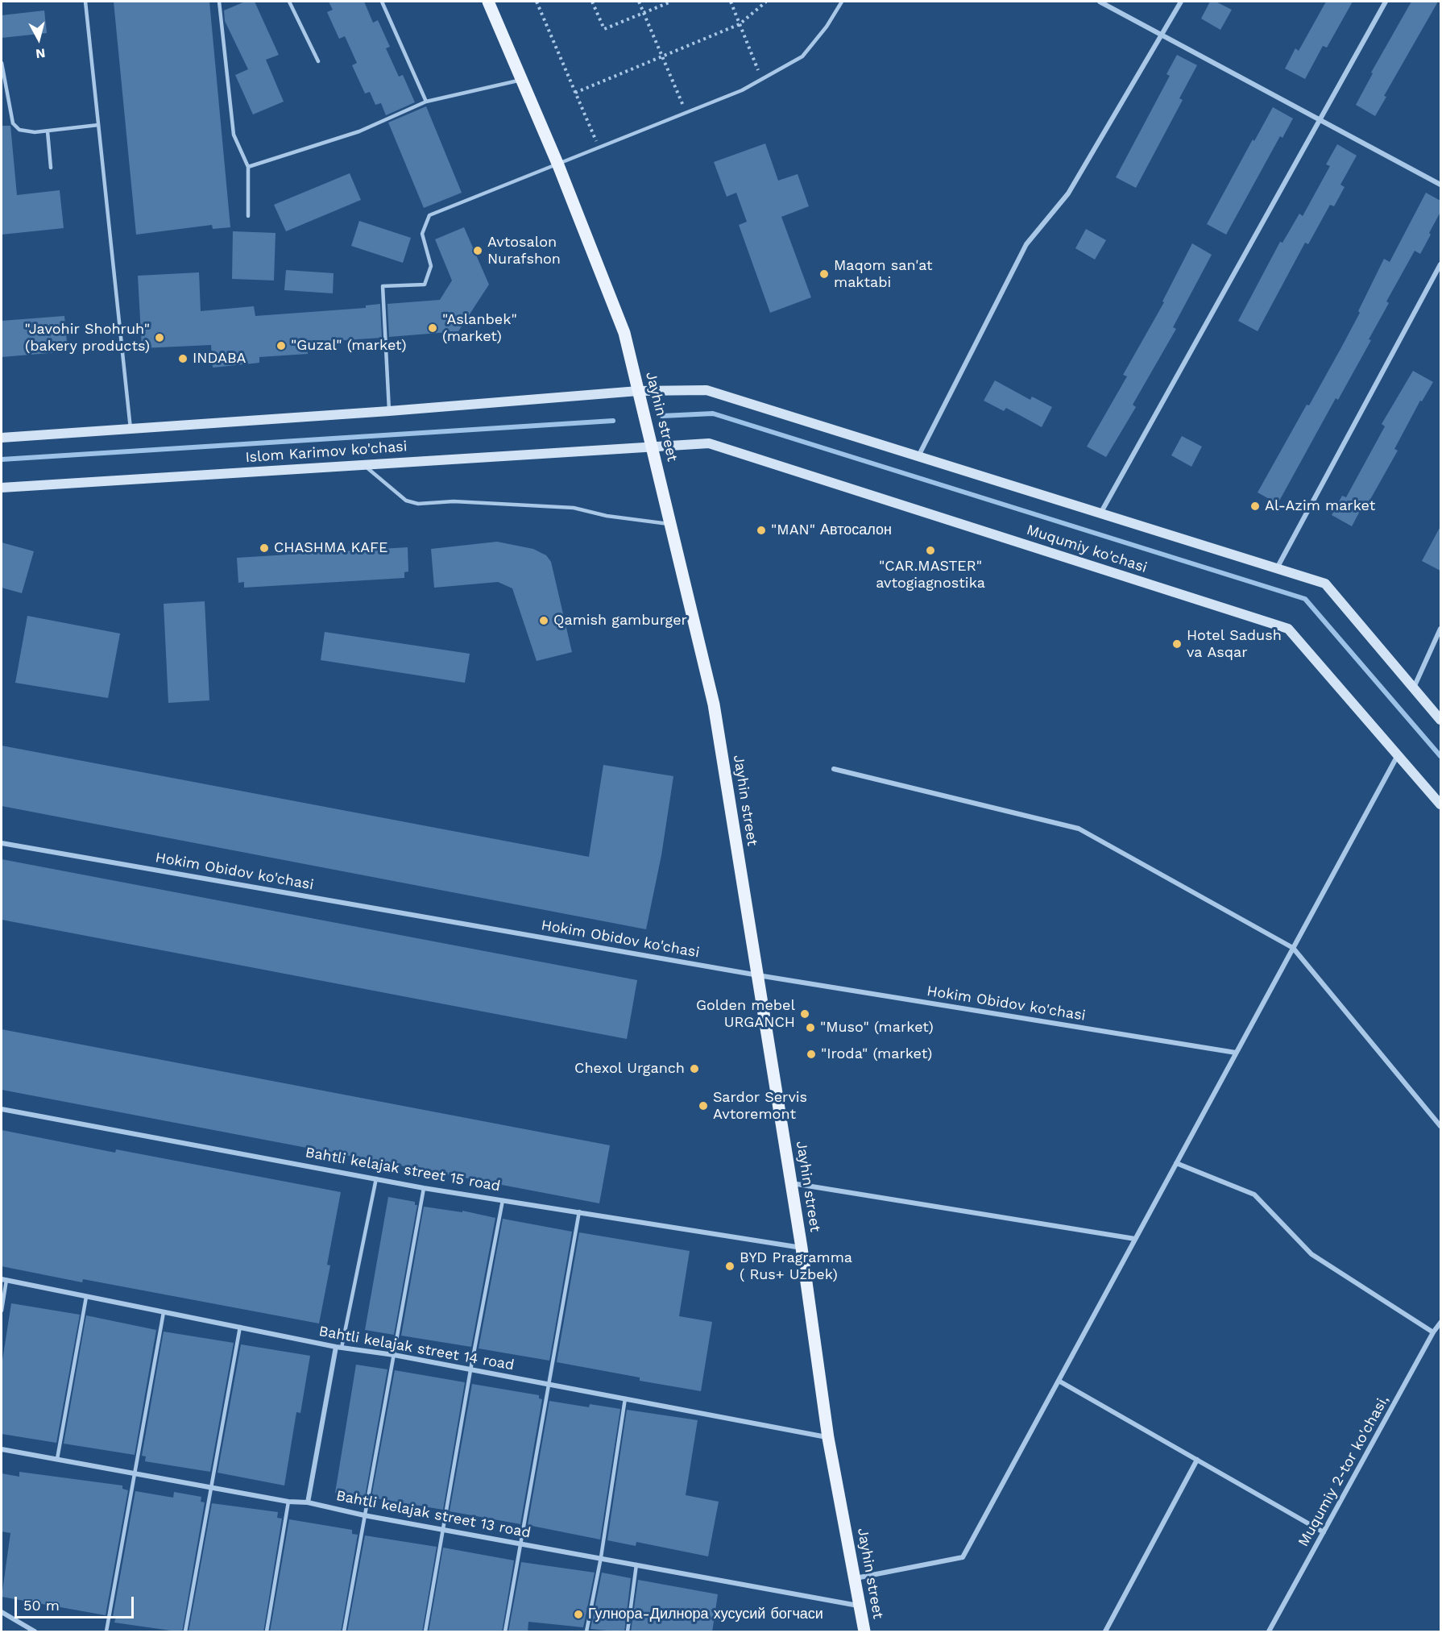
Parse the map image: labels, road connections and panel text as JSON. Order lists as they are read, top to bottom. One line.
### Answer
{"streets":{"main road":["Jayhin street","Islom Karimov ko'chasi","Muqumiy ko'chasi"],"street":["Hokim Obidov ko'chasi","Bahtli kelajak street 15 road","Bahtli kelajak street 14 road","Muqumiy 2-tor ko'chasi,","Bahtli kelajak street 13 road"]},"crossings":[["Jayhin street","Islom Karimov ko'chasi"],["Jayhin street","Muqumiy ko'chasi"],["Jayhin street","Hokim Obidov ko'chasi"],["Jayhin street","Bahtli kelajak street 15 road"],["Jayhin street","Bahtli kelajak street 14 road"],["Jayhin street","Bahtli kelajak street 13 road"],["Islom Karimov ko'chasi","Muqumiy ko'chasi"]],"places":["Avtosalon Nurafshon","Maqom san'at maktabi","\"Aslanbek\" (market)","\"Javohir Shohruh\" (bakery products)","\"Guzal\" (market)","INDABA","Al-Azim market","\"MAN\" Автосалон","CHASHMA KAFE","\"CAR.MASTER\" avtogiagnostika","Qamish gamburger","Hotel Sadush va Asqar","Golden mebel URGANCH","\"Muso\" (market)","\"Iroda\" (market)","Chexol Urganch","Sardor Servis Avtoremont","BYD Pragramma ( Rus+ Uzbek)","Гулнора-Дилнора хусусий богчаси"],"scale_bar":"50 m","north":"bottom"}
